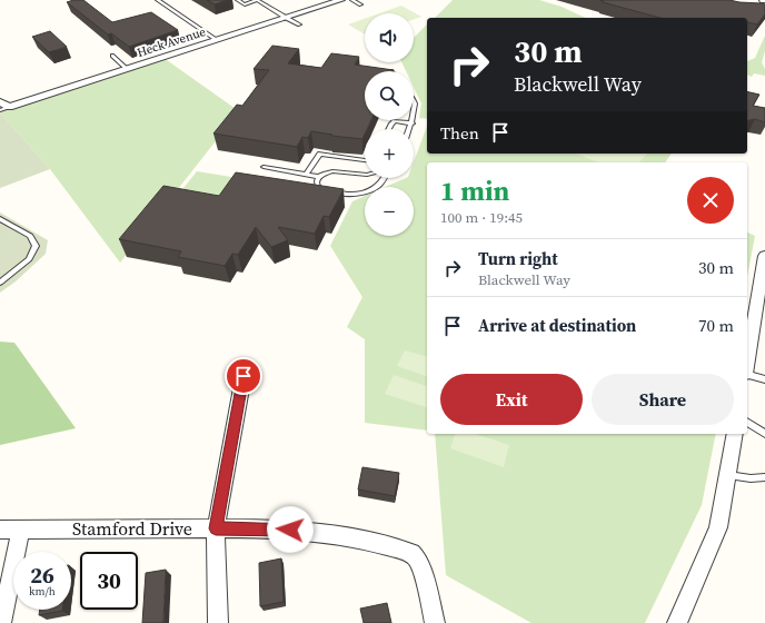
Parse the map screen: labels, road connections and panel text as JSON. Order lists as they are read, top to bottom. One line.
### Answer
{"streets":{"street":["Heck Avenue","Stamford Drive"]},"page":{"map_buttons":["+","−"],"turn":["30 m","Blackwell Way"],"then":"Then","heading":["1 min","100 m · 19:45"],"list":[{"name":"Turn right","note":"Blackwell Way","value":"30 m"},{"name":"Arrive at destination","value":"70 m"}],"buttons":["Exit","Share"],"speed":"26 km/h","limit":"30"}}
